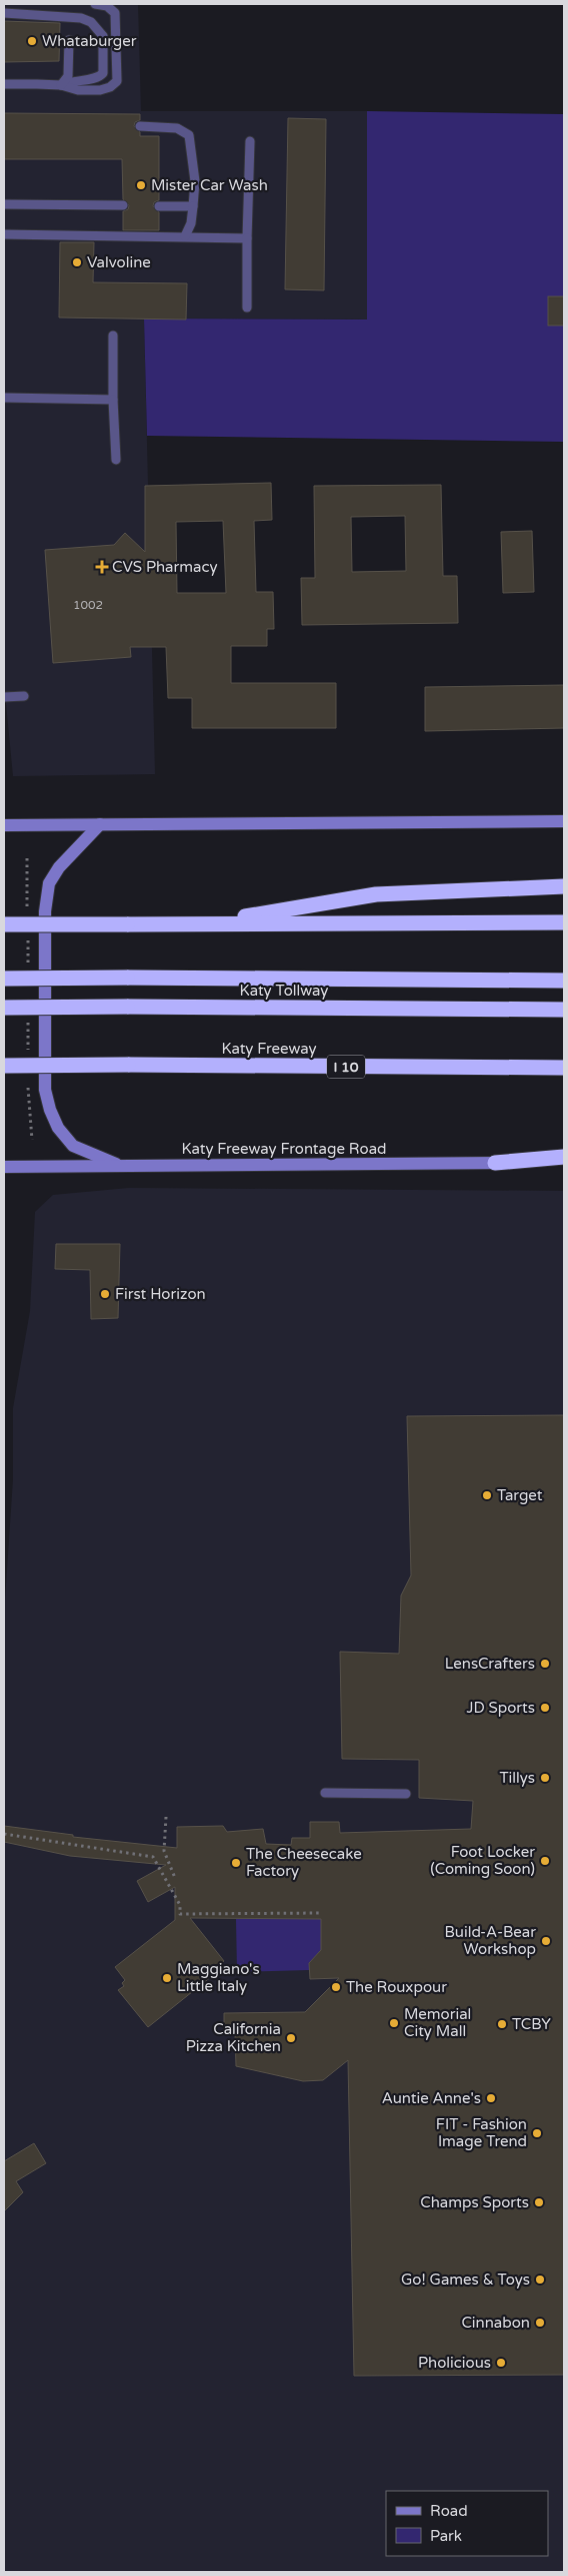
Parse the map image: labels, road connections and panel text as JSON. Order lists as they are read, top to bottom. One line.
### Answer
{"streets":{"highway":["Katy Tollway","Katy Freeway","I 10"],"main road":["Katy Freeway Frontage Road"]},"places":{"other":["Whataburger","Mister Car Wash","Valvoline","First Horizon","Target","LensCrafters","JD Sports","Tillys","Foot Locker (Coming Soon)","The Cheesecake Factory","Build-A-Bear Workshop","Maggiano's Little Italy","The Rouxpour","Memorial City Mall","TCBY","California Pizza Kitchen","Auntie Anne's","FIT - Fashion Image Trend","Champs Sports","Go! Games & Toys","Cinnabon","Pholicious"],"health":["CVS Pharmacy"]},"house_numbers":["1002"],"legend":["Road","Park"]}
